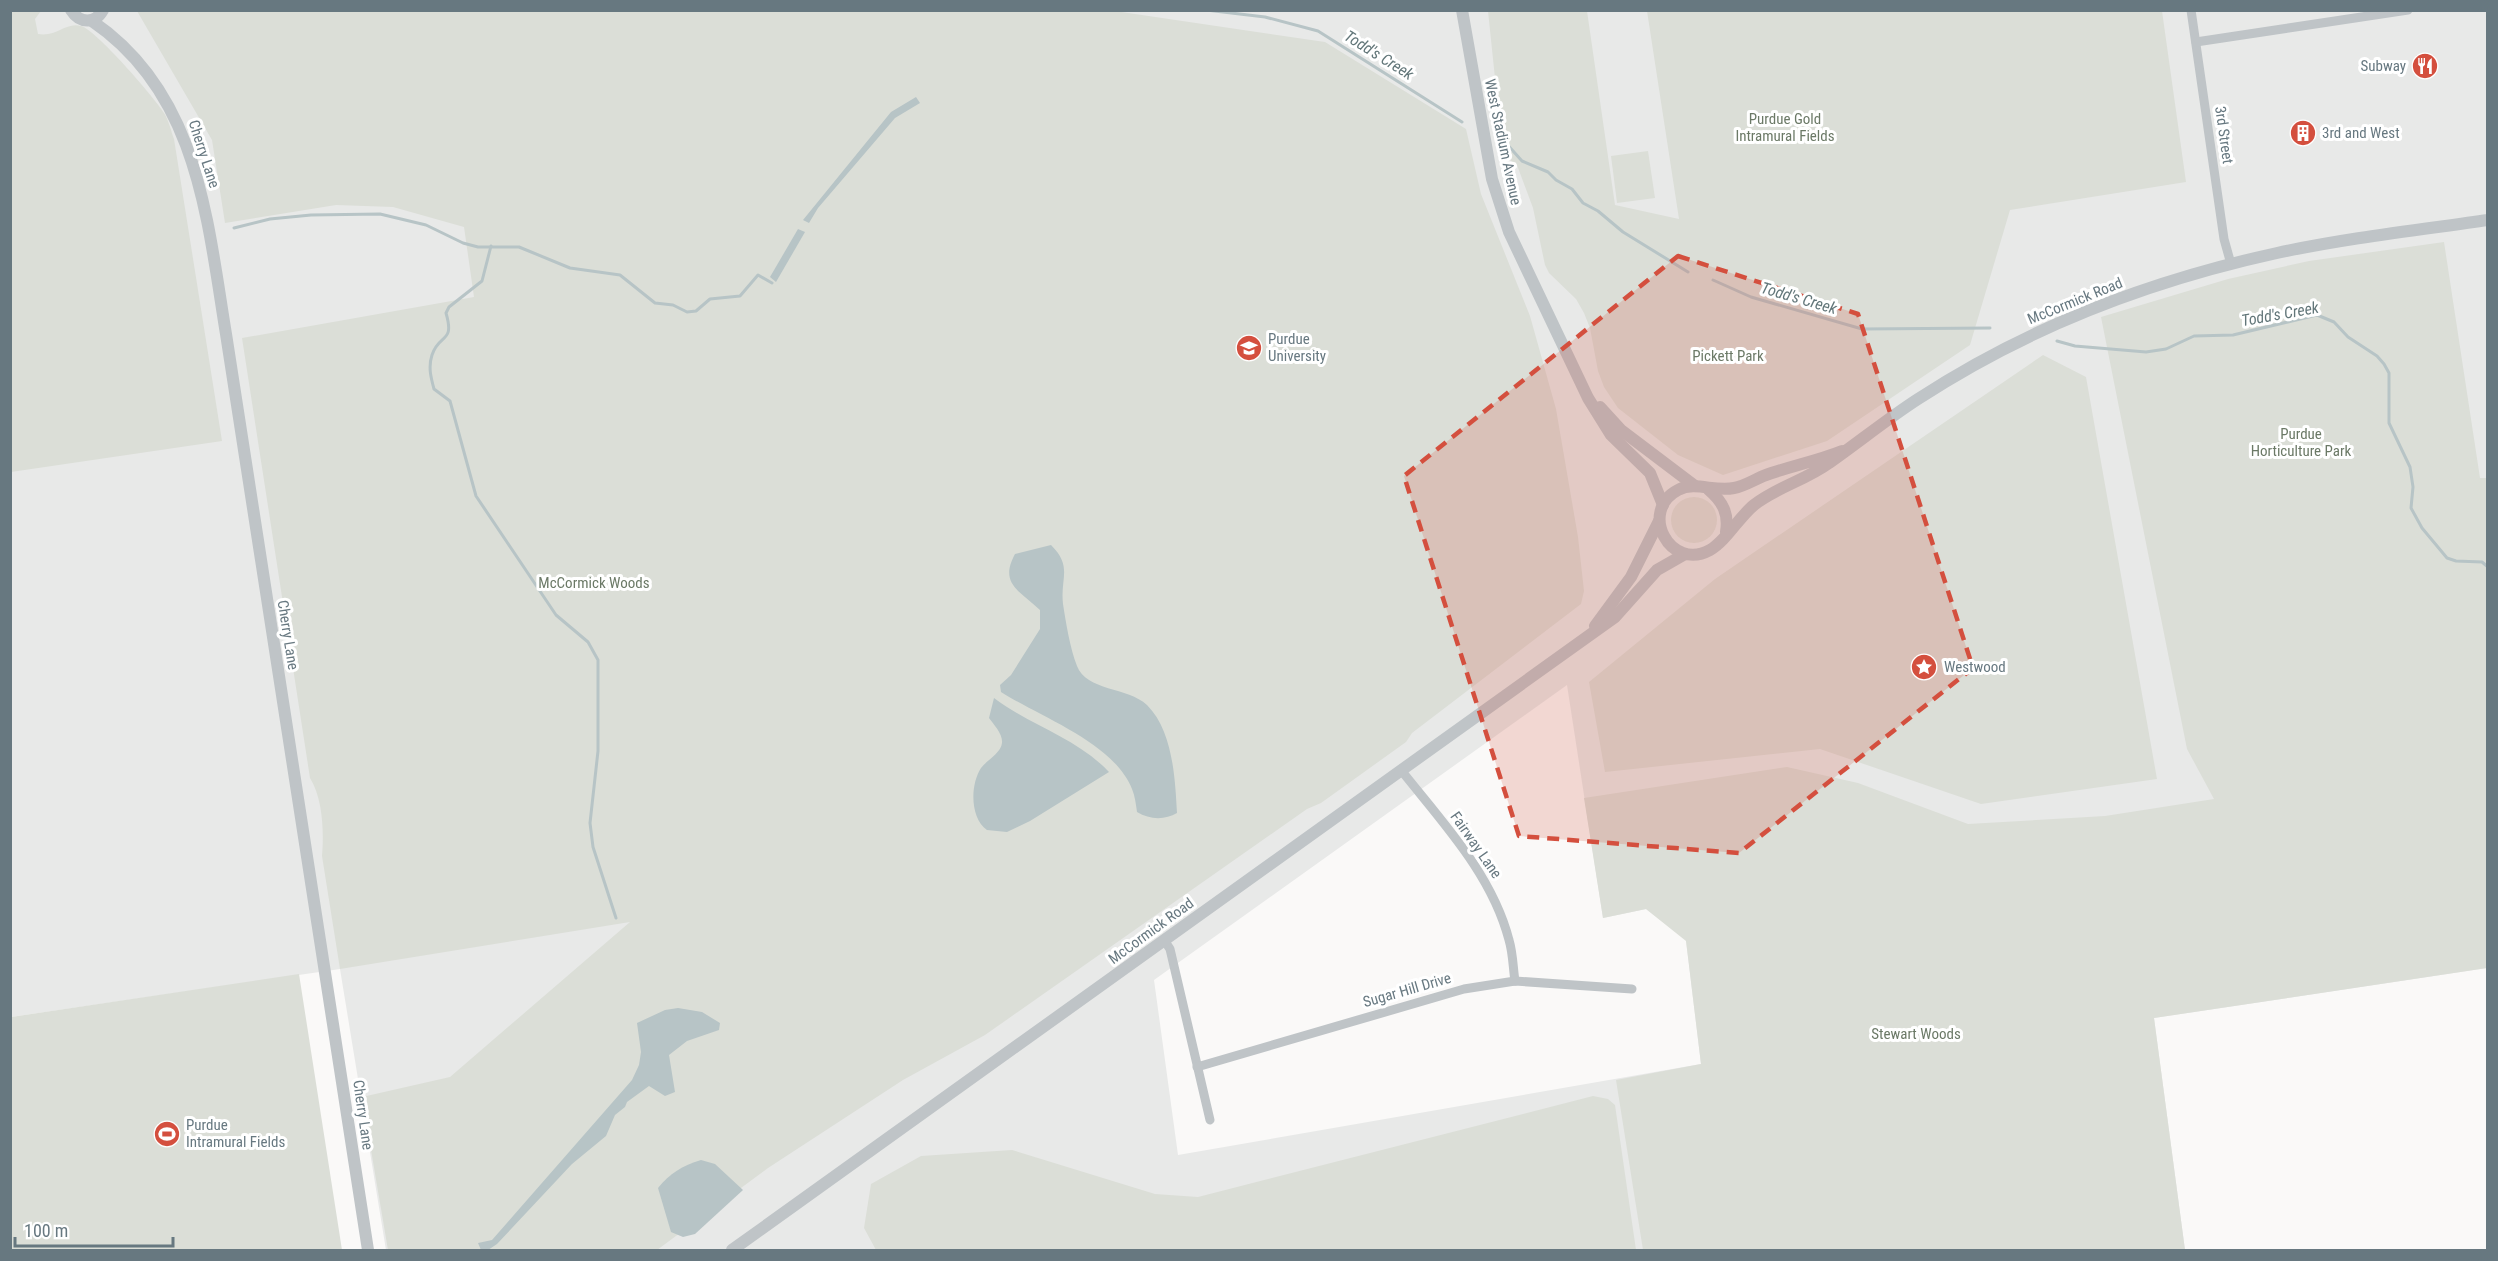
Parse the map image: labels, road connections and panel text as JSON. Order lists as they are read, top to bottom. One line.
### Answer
{"streets":{"street":["3rd Street","West Stadium Avenue","Cherry Lane","McCormick Road","Fairway Lane","Sugar Hill Drive"]},"crossings":[["3rd Street","McCormick Road"],["West Stadium Avenue","McCormick Road"],["McCormick Road","Fairway Lane"],["Fairway Lane","Sugar Hill Drive"]],"water":["Todd's Creek"],"parks":["Purdue Gold Intramural Fields","Pickett Park","Purdue Horticulture Park","McCormick Woods","Stewart Woods"],"places":{"restaurant":["Subway"],"building":["3rd and West"],"school or university":["Purdue University"],"place":["Westwood"],"sports":["Purdue Intramural Fields"]},"scale_bar":"100 m"}
